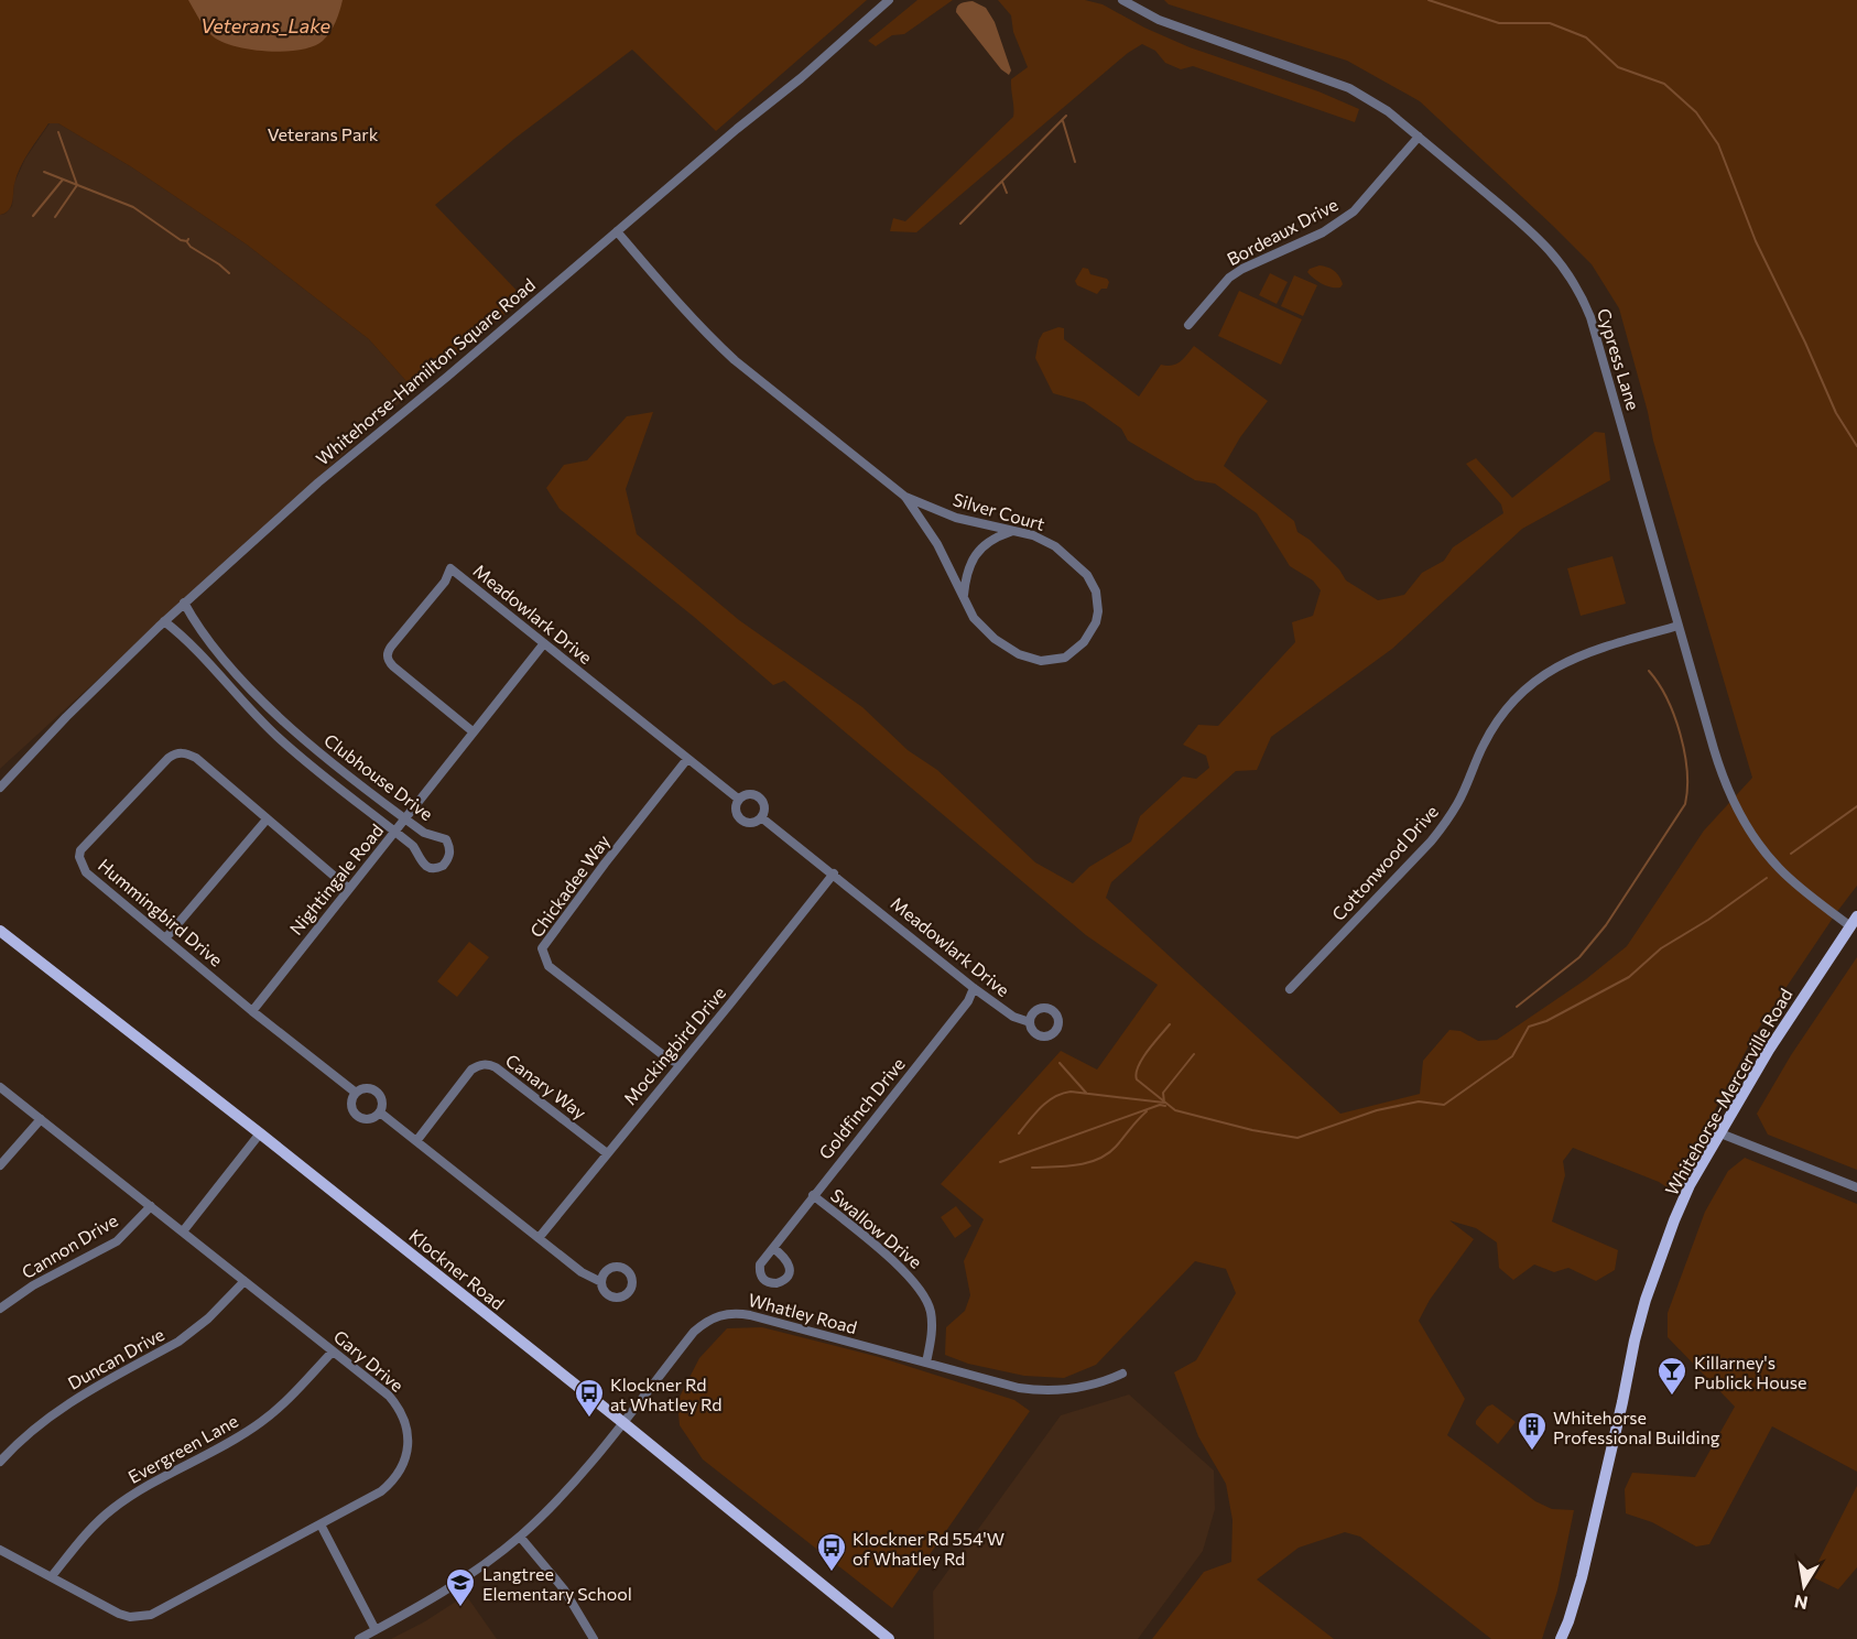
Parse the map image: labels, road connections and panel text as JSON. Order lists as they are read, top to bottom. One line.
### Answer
{"streets":{"main road":["Whitehorse-Mercerville Road","Klockner Road"],"street":["Bordeaux Drive","Cypress Lane","Whitehorse-Hamilton Square Road","Silver Court","Meadowlark Drive","Clubhouse Drive","Cottonwood Drive","Nightingale Road","Chickadee Way","Hummingbird Drive","Mockingbird Drive","Canary Way","Goldfinch Drive","Swallow Drive","Cannon Drive","Whatley Road","Duncan Drive","Gary Drive","Evergreen Lane"]},"crossings":[["Bordeaux Drive","Cypress Lane"],["Cypress Lane","Cottonwood Drive"],["Cypress Lane","Whitehorse-Mercerville Road"],["Whitehorse-Hamilton Square Road","Silver Court"],["Whitehorse-Hamilton Square Road","Clubhouse Drive"],["Meadowlark Drive","Nightingale Road"],["Meadowlark Drive","Chickadee Way"],["Meadowlark Drive","Mockingbird Drive"],["Meadowlark Drive","Goldfinch Drive"],["Clubhouse Drive","Nightingale Road"],["Nightingale Road","Hummingbird Drive"],["Chickadee Way","Mockingbird Drive"],["Hummingbird Drive","Mockingbird Drive"],["Hummingbird Drive","Canary Way"],["Mockingbird Drive","Canary Way"],["Goldfinch Drive","Swallow Drive"],["Swallow Drive","Whatley Road"],["Cannon Drive","Gary Drive"],["Klockner Road","Whatley Road"],["Duncan Drive","Gary Drive"],["Gary Drive","Evergreen Lane"]],"water":["Veterans_Lake"],"parks":["Veterans Park"],"places":{"bar":["Killarney's Publick House"],"bus stop":["Klockner Rd at Whatley Rd","Klockner Rd 554'W of Whatley Rd"],"building":["Whitehorse Professional Building"],"school or university":["Langtree Elementary School"]},"north":"bottom"}
